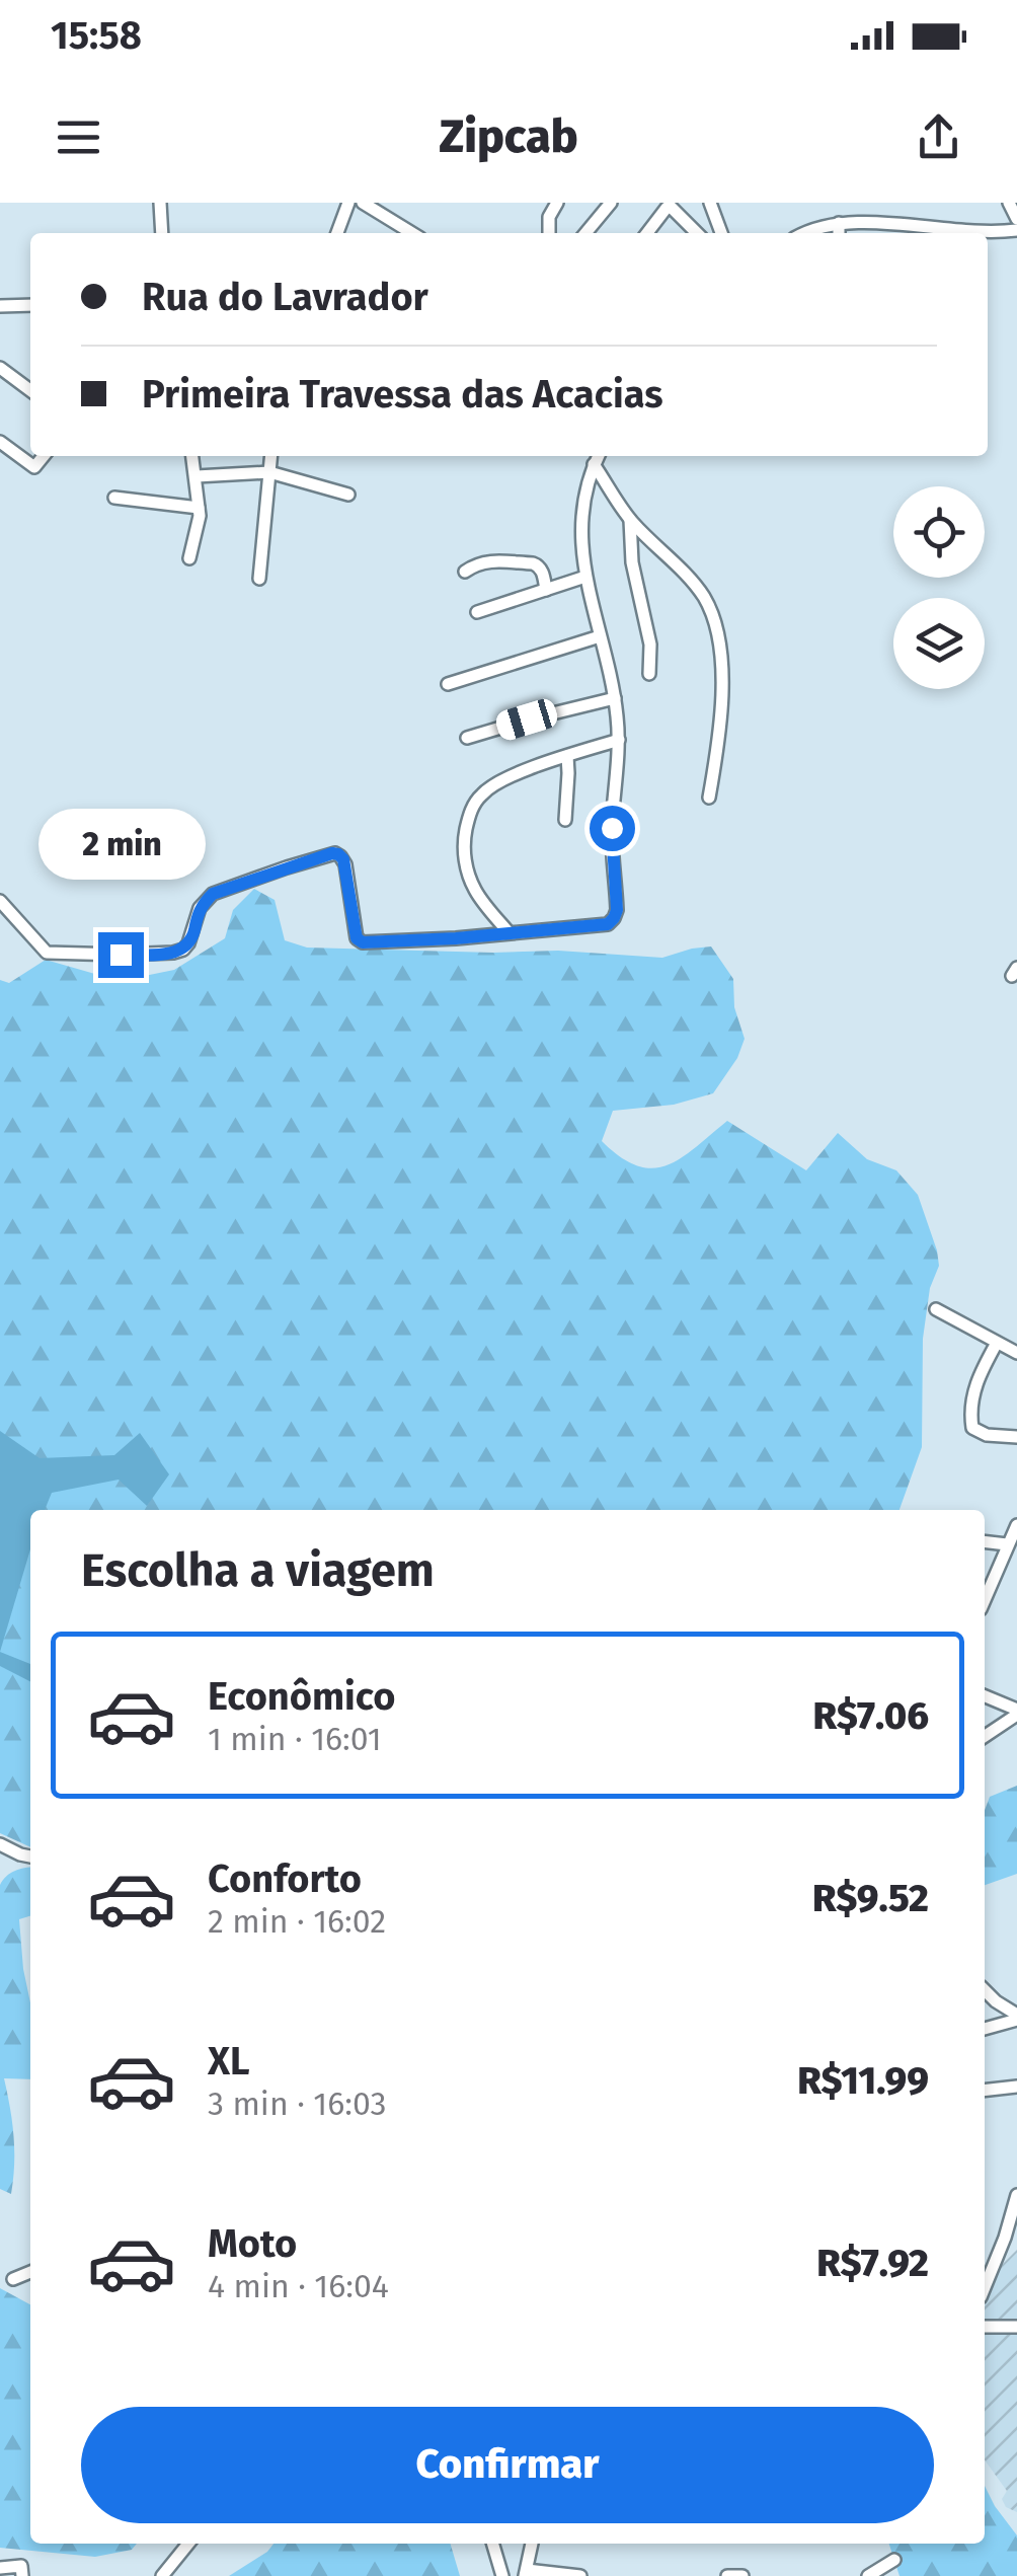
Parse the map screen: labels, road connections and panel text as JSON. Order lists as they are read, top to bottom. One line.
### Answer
{"page":{"status":"15:58","header":"Zipcab","banner":["Rua do Lavrador","Primeira Travessa das Acacias"],"bubble":"2 min","heading":"Escolha a viagem","list":[{"name":"Econômico","note":"1 min · 16:01","value":"R$7.06"},{"name":"Conforto","note":"2 min · 16:02","value":"R$9.52"},{"name":"XL","note":"3 min · 16:03","value":"R$11.99"},{"name":"Moto","note":"4 min · 16:04","value":"R$7.92"}],"buttons":"Confirmar"}}
